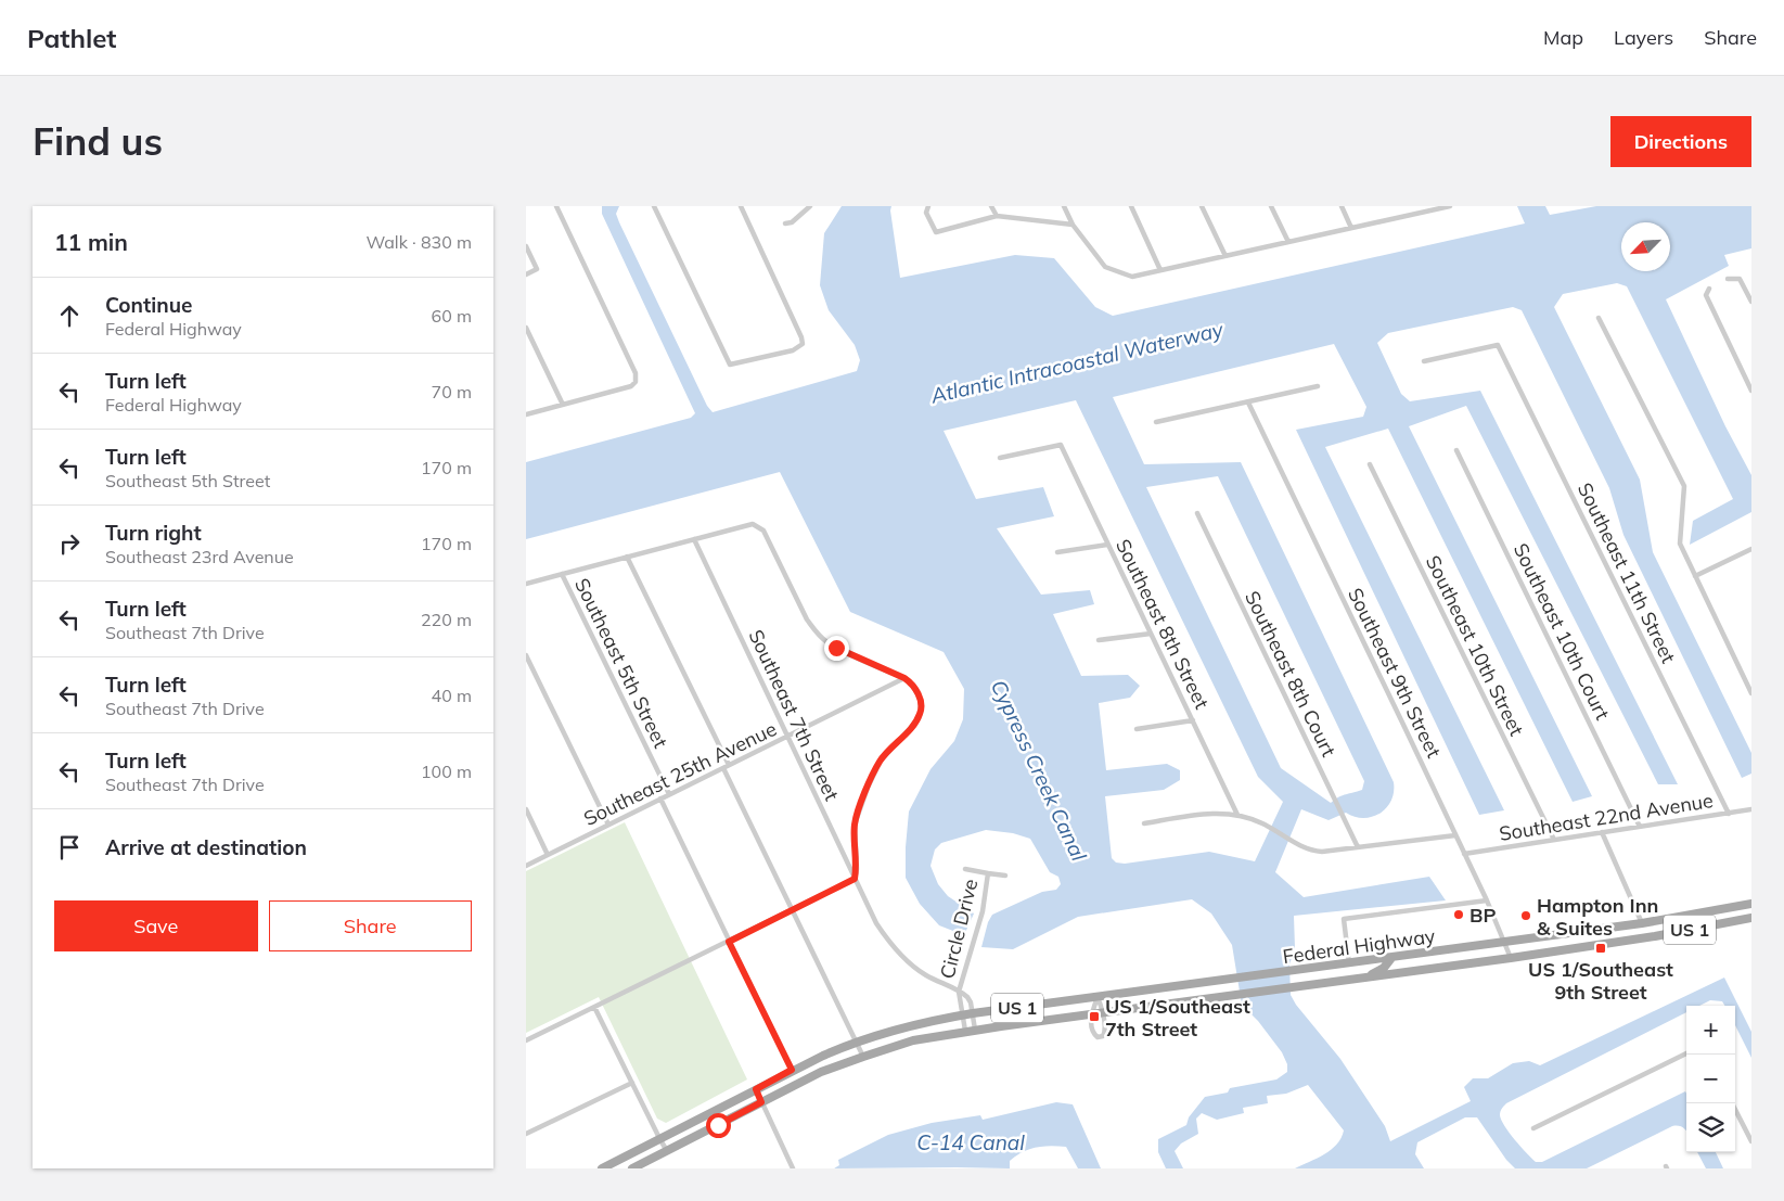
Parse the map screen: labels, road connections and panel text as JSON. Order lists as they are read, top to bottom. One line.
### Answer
{"streets":{"main road":["US 1","Federal Highway"],"street":["Southeast 11th Street","Southeast 8th Street","Southeast 10th Court","Southeast 10th Street","Southeast 5th Street","Southeast 9th Street","Southeast 8th Court","Southeast 7th Street","Southeast 25th Avenue","Southeast 22nd Avenue","Circle Drive"]},"crossings":[["Southeast 11th Street","Southeast 22nd Avenue"],["Southeast 10th Court","Southeast 22nd Avenue"],["Southeast 10th Street","Southeast 22nd Avenue"],["Southeast 5th Street","Southeast 25th Avenue"],["Southeast 9th Street","Southeast 22nd Avenue"],["Southeast 9th Street","Federal Highway"],["Southeast 7th Street","Southeast 25th Avenue"],["Southeast 7th Street","Circle Drive"],["Southeast 7th Street","Federal Highway"]],"water":["Atlantic Intracoastal Waterway","Cypress Creek Canal","C-14 Canal"],"places":{"other":["BP","Hampton Inn & Suites"],"transit":["US 1/Southeast 9th Street","US 1/Southeast 7th Street"]},"north":"bottom left","page":{"header":"Pathlet","nav":["Map","Layers","Share"],"buttons":["Directions",["Save","Share"]],"title":"Find us","heading":["11 min","Walk · 830 m"],"list":[["Continue","Federal Highway","60 m"],["Turn left","Federal Highway","70 m"],["Turn left","Southeast 5th Street","170 m"],["Turn right","Southeast 23rd Avenue","170 m"],["Turn left","Southeast 7th Drive","220 m"],["Turn left","Southeast 7th Drive","40 m"],["Turn left","Southeast 7th Drive","100 m"],"Arrive at destination"],"map_buttons":["+","−"]}}
